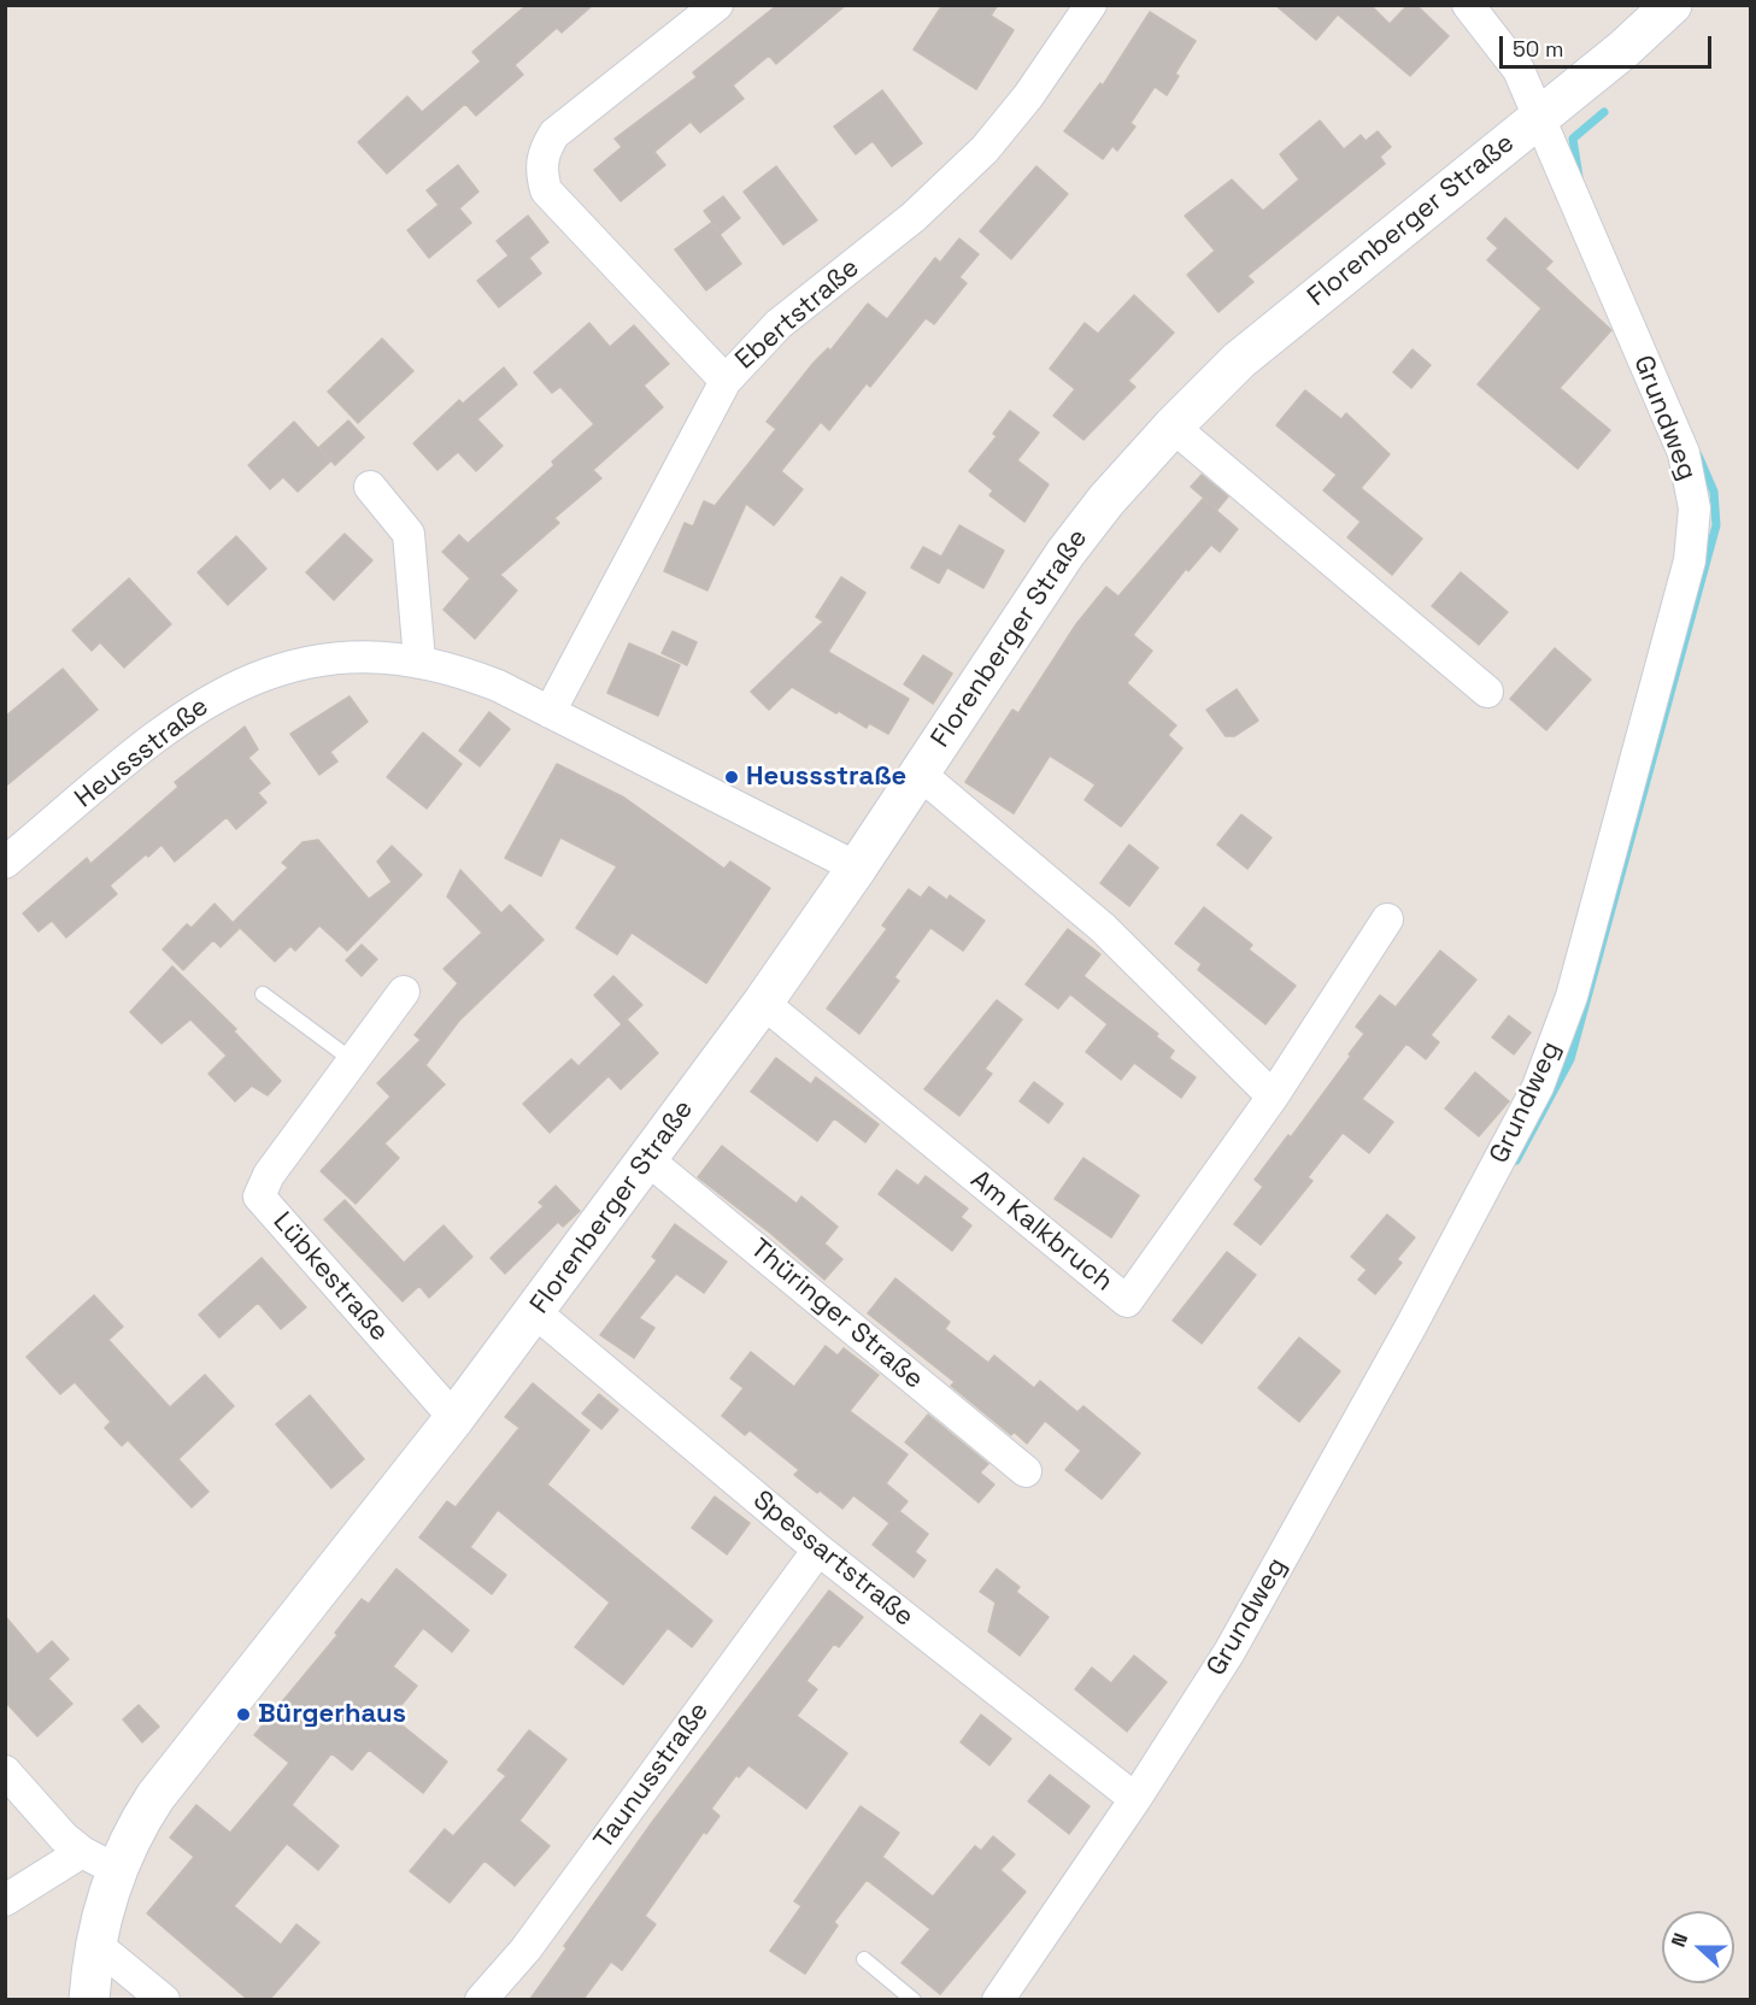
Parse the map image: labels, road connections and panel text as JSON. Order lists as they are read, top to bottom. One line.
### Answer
{"streets":{"street":["Florenberger Straße","Ebertstraße","Grundweg","Heussstraße","Am Kalkbruch","Lübkestraße","Thüringer Straße","Spessartstraße","Taunusstraße"]},"crossings":[["Florenberger Straße","Grundweg"],["Florenberger Straße","Heussstraße"],["Florenberger Straße","Am Kalkbruch"],["Florenberger Straße","Lübkestraße"],["Florenberger Straße","Thüringer Straße"],["Florenberger Straße","Spessartstraße"],["Ebertstraße","Heussstraße"],["Grundweg","Spessartstraße"],["Spessartstraße","Taunusstraße"]],"places":["Heussstraße","Bürgerhaus"],"scale_bar":"50 m","north":"left"}
